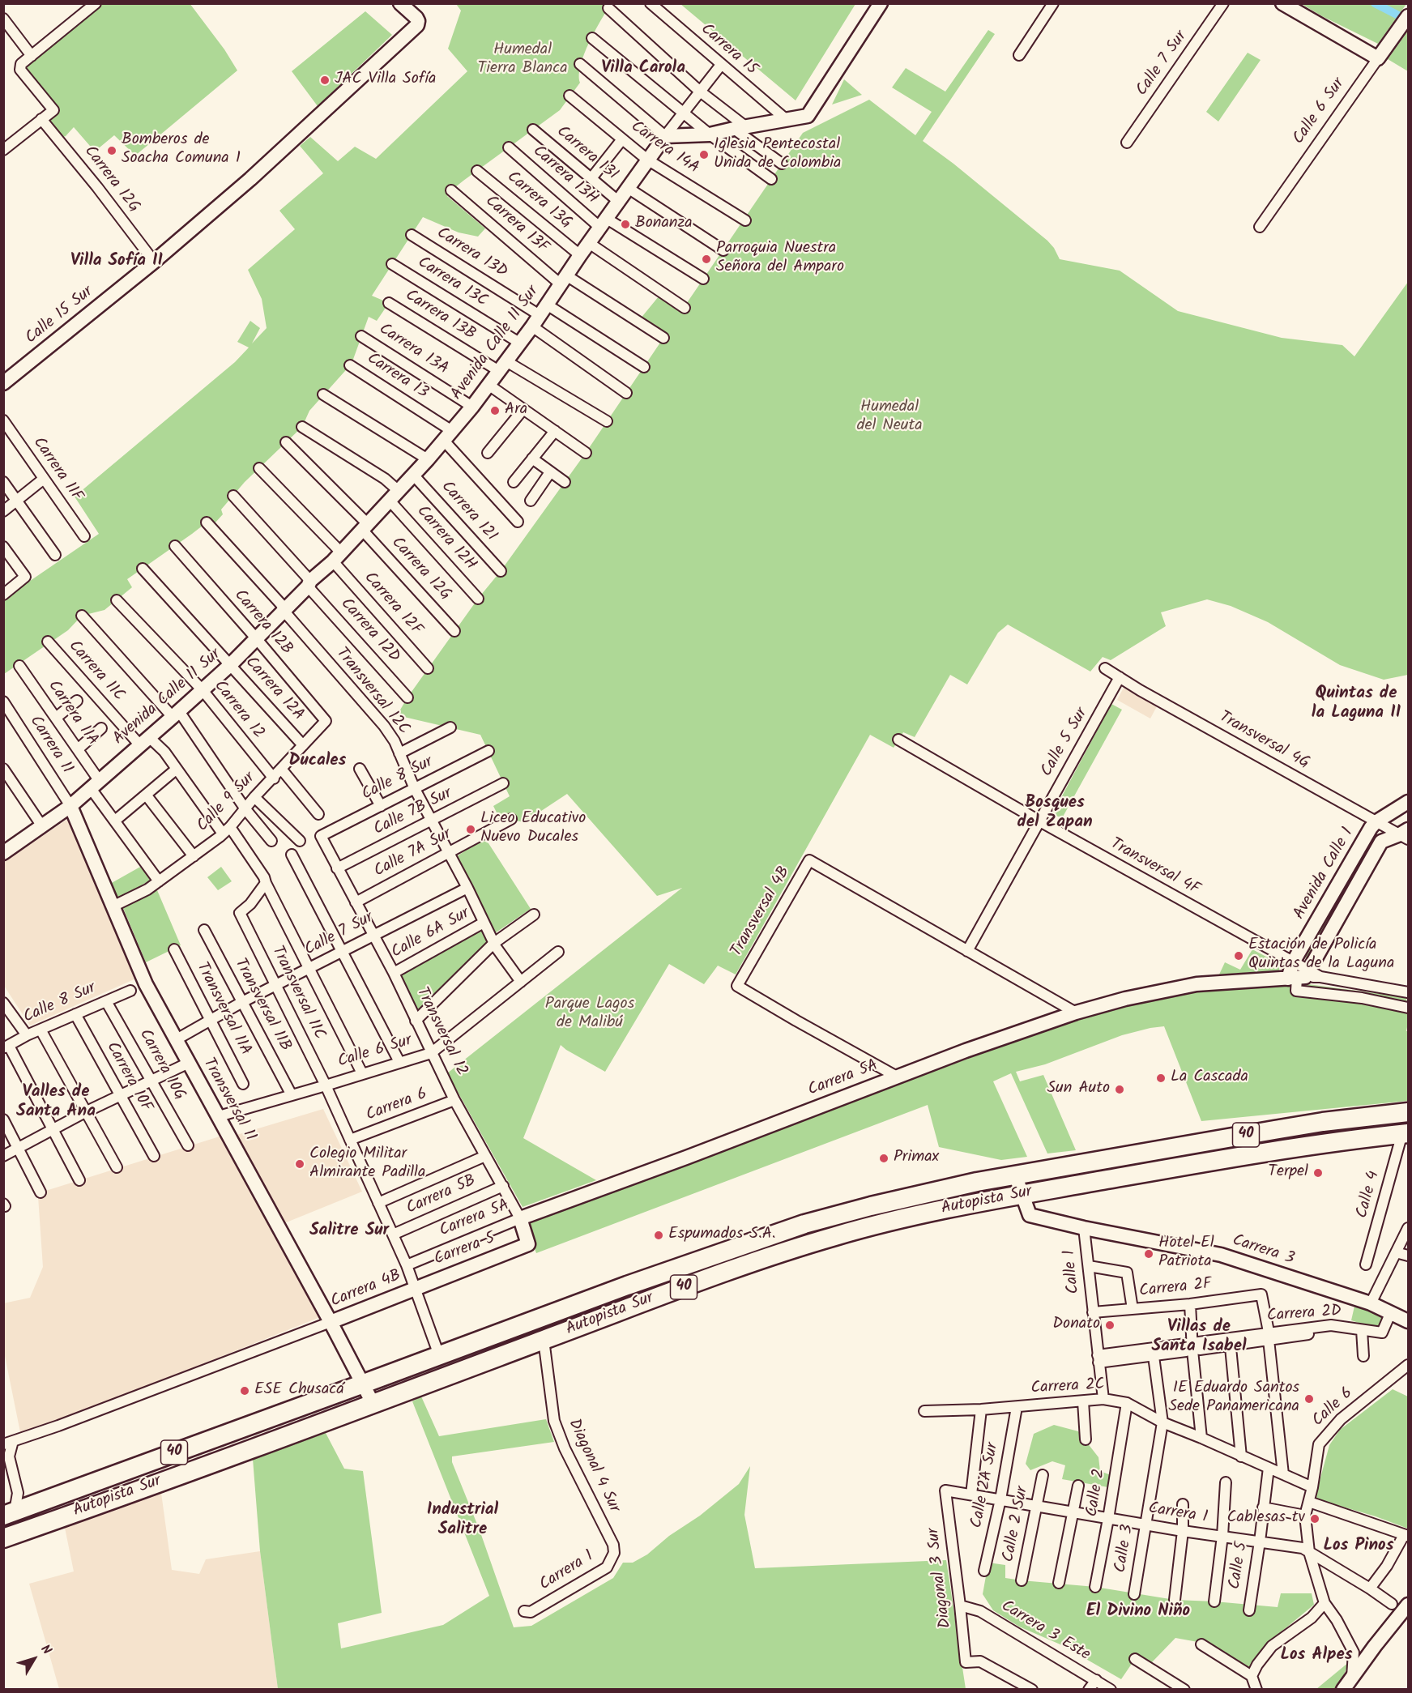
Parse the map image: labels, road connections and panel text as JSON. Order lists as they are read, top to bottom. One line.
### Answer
{"streets":{"highway":["40","Autopista Sur"],"main road":["Calle 6 Sur","Calle 15 Sur","Avenida Calle 11 Sur","Avenida Calle 1","Transversal 12","Carrera 5A","Transversal 11","Carrera 5","Carrera 3","Carrera 4B"],"street":["Carrera 15","Calle 7 Sur","Carrera 14A","Carrera 13I","Carrera 13H","Carrera 12G","Carrera 13G","Carrera 13F","Carrera 13D","Carrera 13C","Carrera 13B","Carrera 13A","Carrera 13","Carrera 11F","Carrera 12I","Carrera 12H","Carrera 12F","Carrera 12B","Carrera 12D","Carrera 11C","Carrera 12A","Transversal 12C","Carrera 12","Carrera 11A","Transversal 4G","Calle 5 Sur","Carrera 11","Calle 8 Sur","Calle 9 Sur","Calle 7B Sur","Calle 7A Sur","Transversal 4F","Transversal 4B","Calle 6A Sur","Transversal 11C","Transversal 11B","Transversal 11A","Carrera 10G","Carrera 10F","Carrera 6","Calle 4","Carrera 5B","Calle 1","Carrera 2F","Carrera 2D","Carrera 2C","Calle 6","Diagonal 4 Sur","Calle 2A Sur","Calle 2","Carrera 1","Calle 2 Sur","Calle 3","Calle 5","Diagonal 3 Sur","Carrera 3 Este"]},"crossings":[["Calle 7 Sur","Carrera 11C"],["Calle 7 Sur","Transversal 12C"],["Calle 7 Sur","Transversal 11C"],["Calle 7 Sur","Transversal 11B"],["Calle 7 Sur","Transversal 11A"],["Calle 7 Sur","Transversal 12"],["Calle 7 Sur","Transversal 11"],["Calle 6 Sur","Carrera 11C"],["Calle 6 Sur","Transversal 12C"],["Calle 6 Sur","Transversal 11C"],["Calle 6 Sur","Transversal 11B"],["Calle 6 Sur","Transversal 12"],["Calle 6 Sur","Transversal 11"],["Carrera 14A","Avenida Calle 11 Sur"],["Carrera 13I","Avenida Calle 11 Sur"],["Carrera 13H","Avenida Calle 11 Sur"],["Carrera 12G","Calle 15 Sur"],["Carrera 12G","Avenida Calle 11 Sur"],["Carrera 13G","Avenida Calle 11 Sur"],["Carrera 13F","Avenida Calle 11 Sur"],["Carrera 13D","Avenida Calle 11 Sur"],["Carrera 13C","Avenida Calle 11 Sur"],["Carrera 13B","Avenida Calle 11 Sur"],["Avenida Calle 11 Sur","Carrera 13A"],["Avenida Calle 11 Sur","Carrera 13"],["Avenida Calle 11 Sur","Carrera 12I"],["Avenida Calle 11 Sur","Carrera 12H"],["Avenida Calle 11 Sur","Carrera 12F"],["Avenida Calle 11 Sur","Carrera 12B"],["Avenida Calle 11 Sur","Carrera 12D"],["Avenida Calle 11 Sur","Carrera 11C"],["Avenida Calle 11 Sur","Carrera 12A"],["Avenida Calle 11 Sur","Transversal 12C"],["Avenida Calle 11 Sur","Carrera 12"],["Avenida Calle 11 Sur","Carrera 11A"],["Avenida Calle 11 Sur","Carrera 11"],["Avenida Calle 11 Sur","Transversal 11"],["Carrera 12B","Calle 9 Sur"],["Carrera 11C","Calle 9 Sur"],["Carrera 11C","Transversal 11C"],["Carrera 12A","Calle 9 Sur"],["Transversal 12C","Calle 8 Sur"],["Transversal 12C","Calle 7B Sur"],["Transversal 12C","Calle 7A Sur"],["Transversal 12C","Calle 6A Sur"],["Carrera 12","Calle 9 Sur"],["Carrera 11A","Calle 9 Sur"],["Transversal 4G","Calle 5 Sur"],["Transversal 4G","Avenida Calle 1"],["Calle 5 Sur","Transversal 4F"],["Calle 5 Sur","Transversal 4B"],["Carrera 11","Transversal 11"],["Calle 8 Sur","Transversal 12"],["Calle 8 Sur","Carrera 10G"],["Calle 8 Sur","Carrera 10F"],["Calle 9 Sur","Transversal 11"],["Calle 7B Sur","Transversal 12"],["Calle 7A Sur","Transversal 12"],["Transversal 4F","Avenida Calle 1"],["Avenida Calle 1","Carrera 5A"],["Transversal 4B","Carrera 5A"],["Calle 6A Sur","Transversal 12"],["Transversal 11C","Carrera 5A"],["Transversal 11C","Carrera 6"],["Transversal 11C","Carrera 5B"],["Transversal 11C","Autopista Sur"],["Transversal 11C","Carrera 5"],["Transversal 11C","Carrera 4B"],["Transversal 12","Carrera 5A"],["Transversal 12","Carrera 6"],["Transversal 12","Carrera 5B"],["Transversal 12","Carrera 5"],["Transversal 11","Autopista Sur"],["Transversal 11","Carrera 4B"],["Calle 4","Autopista Sur"],["Autopista Sur","Carrera 3"],["Autopista Sur","Diagonal 4 Sur"],["Carrera 5","Carrera 4B"],["Carrera 3","Calle 1"],["Calle 1","Carrera 2F"],["Calle 1","Carrera 2D"],["Calle 1","Carrera 2C"],["Carrera 2F","Carrera 2D"],["Carrera 2D","Calle 3"],["Carrera 2C","Calle 6"],["Carrera 2C","Calle 2A Sur"],["Carrera 2C","Calle 2"],["Carrera 2C","Calle 3"],["Carrera 2C","Calle 5"],["Calle 6","Carrera 1"],["Diagonal 4 Sur","Carrera 1"],["Calle 2A Sur","Carrera 1"],["Calle 2","Carrera 1"],["Carrera 1","Calle 2 Sur"],["Carrera 1","Calle 3"],["Carrera 1","Calle 5"],["Carrera 1","Diagonal 3 Sur"],["Diagonal 3 Sur","Carrera 3 Este"]],"districts":["Villa Carola","Villa Sofía II","Quintas de la Laguna II","Ducales","Bosques del Zapan","Valles de Santa Ana","Salitre Sur","Villas de Santa Isabel","Industrial Salitre","Los Pinos","El Divino Niño","Los Alpes"],"parks":["Humedal Tierra Blanca","Humedal del Neuta","Parque Lagos de Malibú"],"places":["JAC Villa Sofía","Bomberos de Soacha Comuna 1","Iglesia Pentecostal Unida de Colombia","Bonanza","Parroquia Nuestra Señora del Amparo","Ara","Liceo Educativo Nuevo Ducales","Estación de Policía Quintas de la Laguna","La Cascada","Sun Auto","Primax","Colegio Militar Almirante Padilla","Terpel","Espumados S.A.","Hotel El Patriota","Donato","ESE Chusacá","IE Eduardo Santos Sede Panamericana","Cablesas tv"],"north":"top right"}
